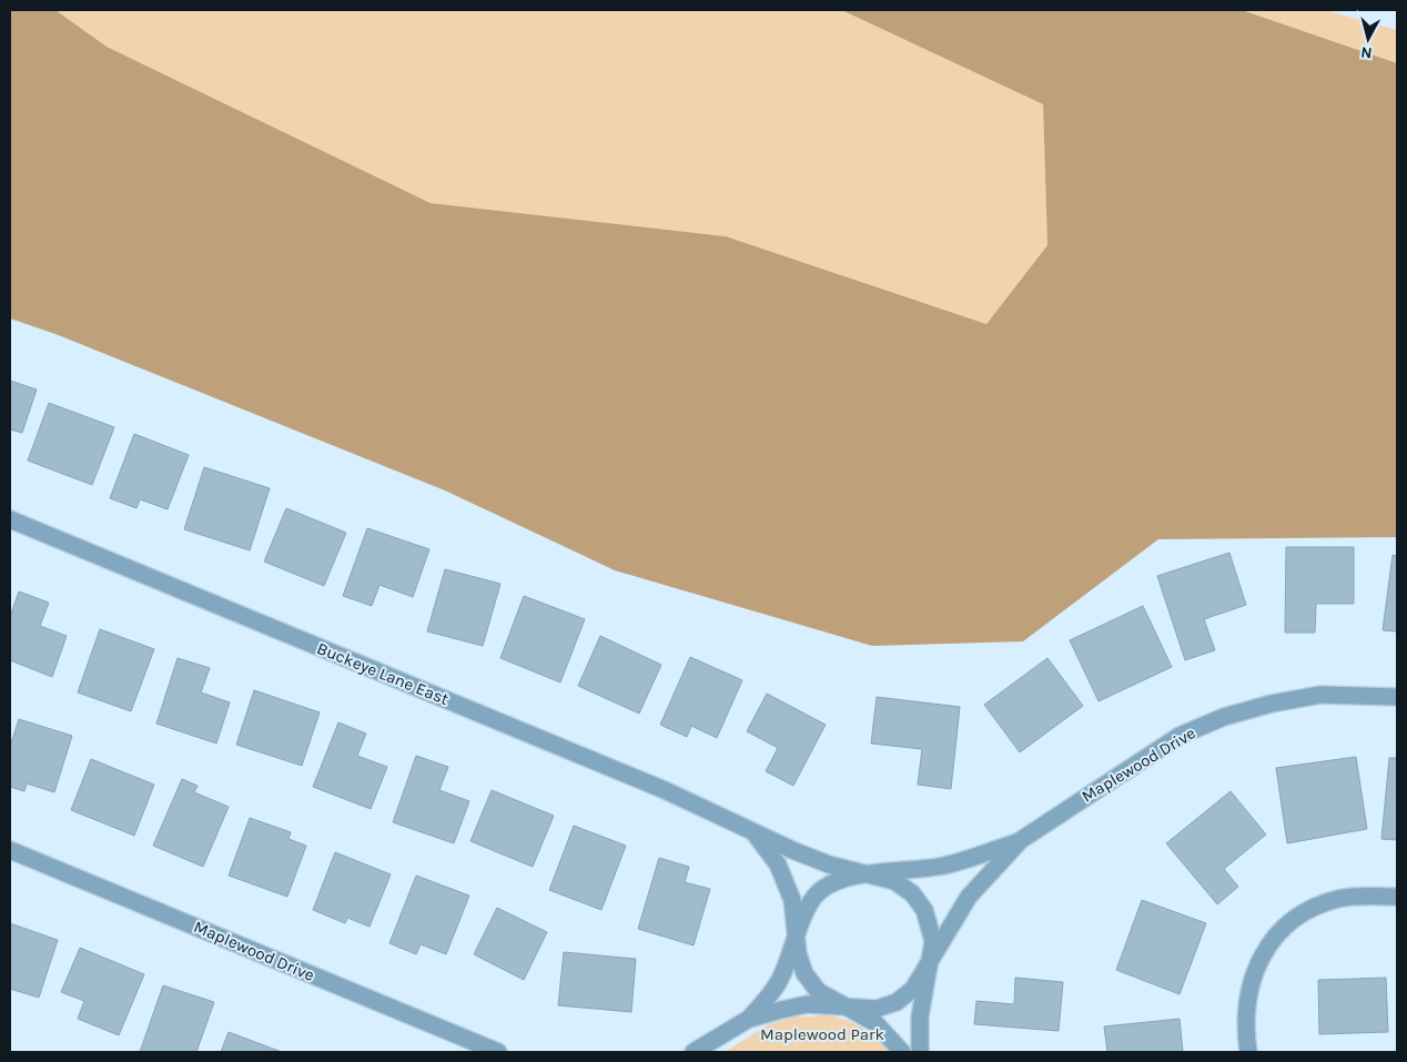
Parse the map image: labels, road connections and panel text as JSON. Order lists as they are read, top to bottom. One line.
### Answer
{"streets":{"street":["Buckeye Lane East","Maplewood Drive"]},"crossings":[["Buckeye Lane East","Maplewood Drive"]],"parks":["Maplewood Park"],"north":"bottom"}
